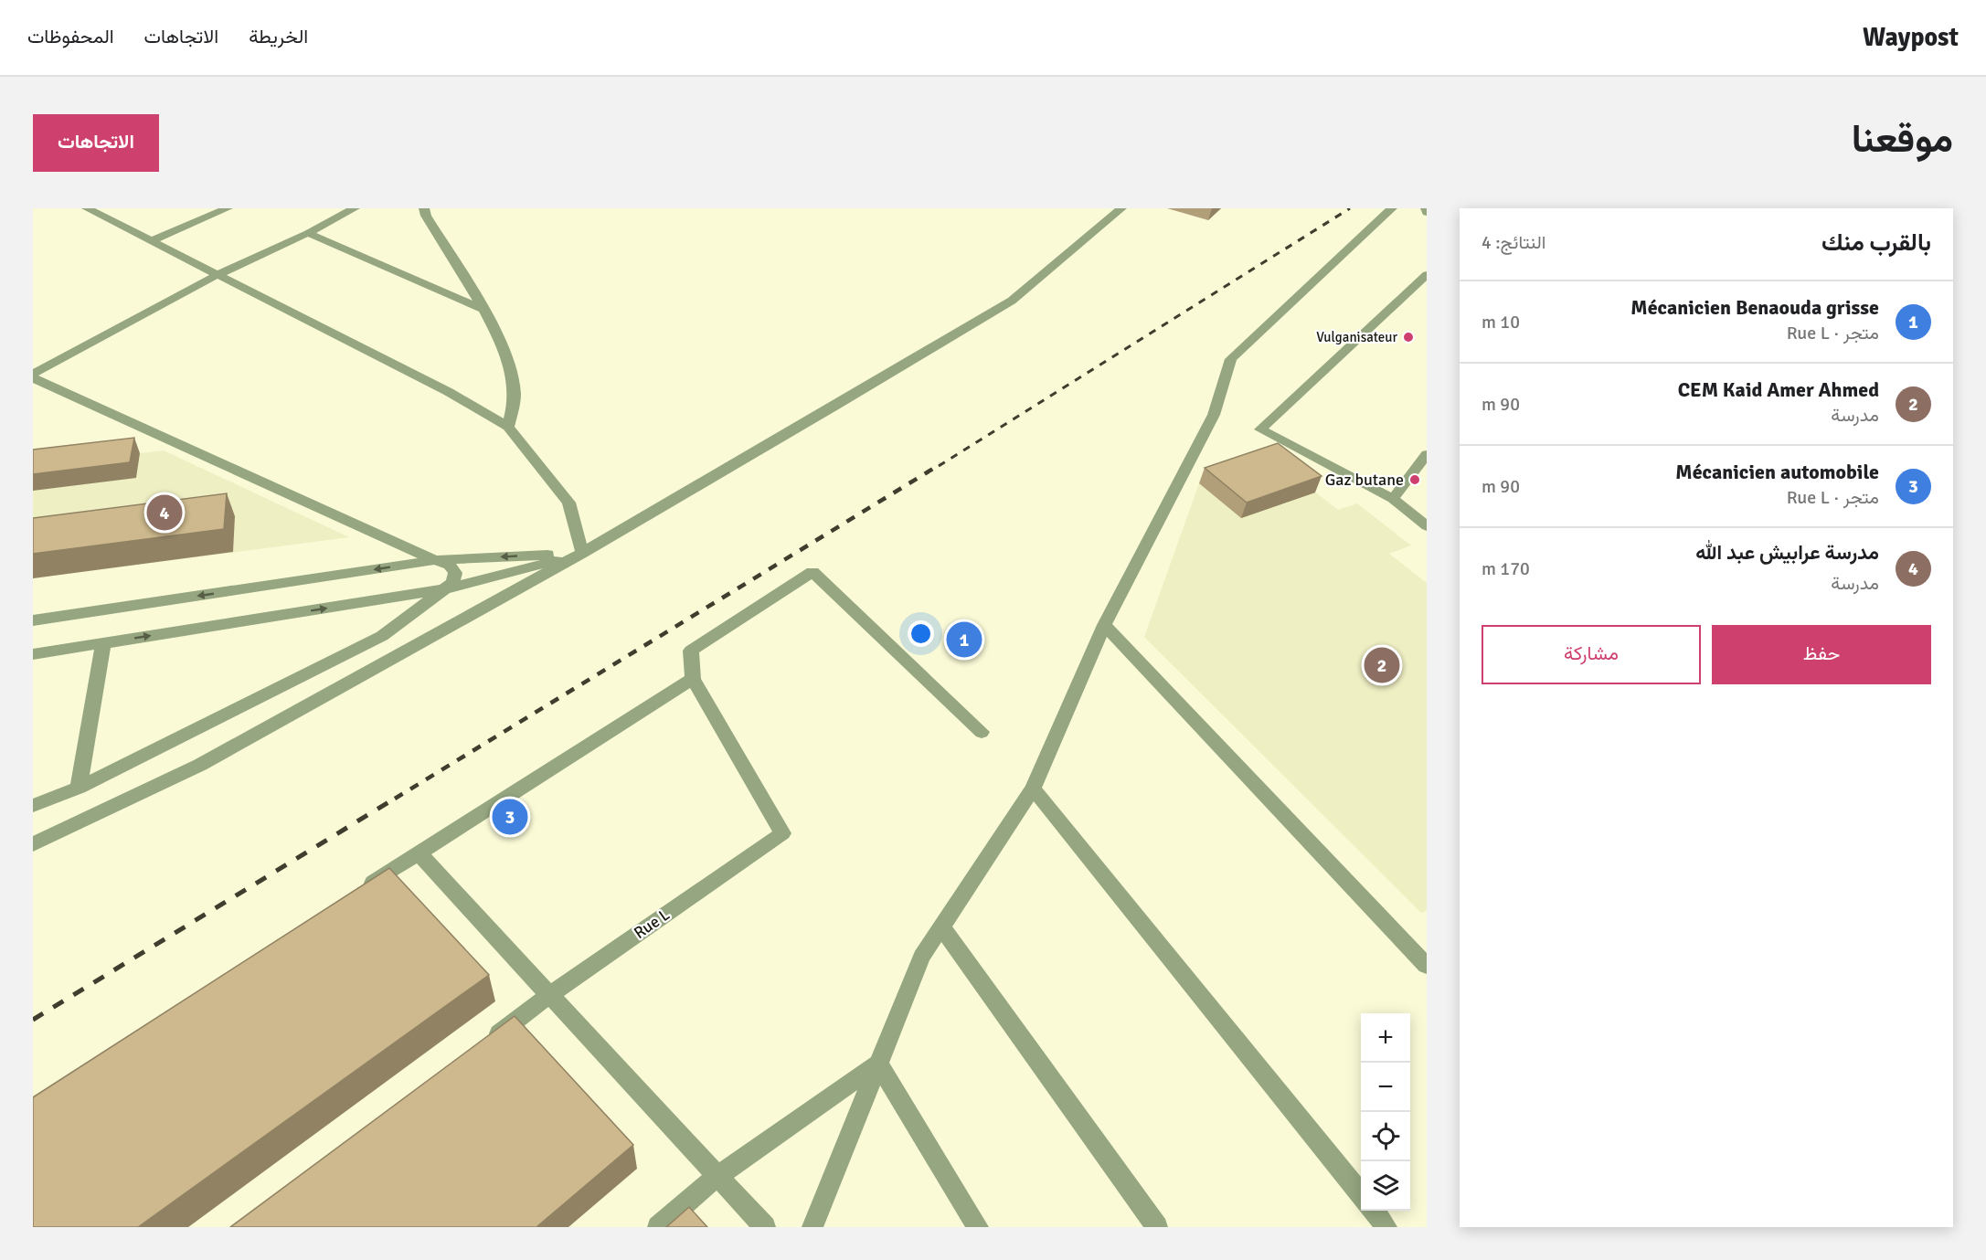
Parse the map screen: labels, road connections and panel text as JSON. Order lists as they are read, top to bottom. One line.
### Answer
{"streets":{"street":["Rue L"]},"places":["Vulganisateur","Gaz butane"],"page":{"header":"Waypost","nav":["الخريطة","الاتجاهات","المحفوظات"],"title":"موقعنا","buttons":["الاتجاهات",["حفظ","مشاركة"]],"heading":["بالقرب منك","النتائج: 4"],"list":[{"mark":"1","name":"Mécanicien Benaouda grisse","note":"متجر · Rue L","value":"10 m"},{"mark":"2","name":"CEM Kaid Amer Ahmed","note":"مدرسة","value":"90 m"},{"mark":"3","name":"Mécanicien automobile","note":"متجر · Rue L","value":"90 m"},{"mark":"4","name":"مدرسة عرابيش عبد الله","note":"مدرسة","value":"170 m"}],"pins":["4","1","2","3"],"map_buttons":["+","−"]}}
